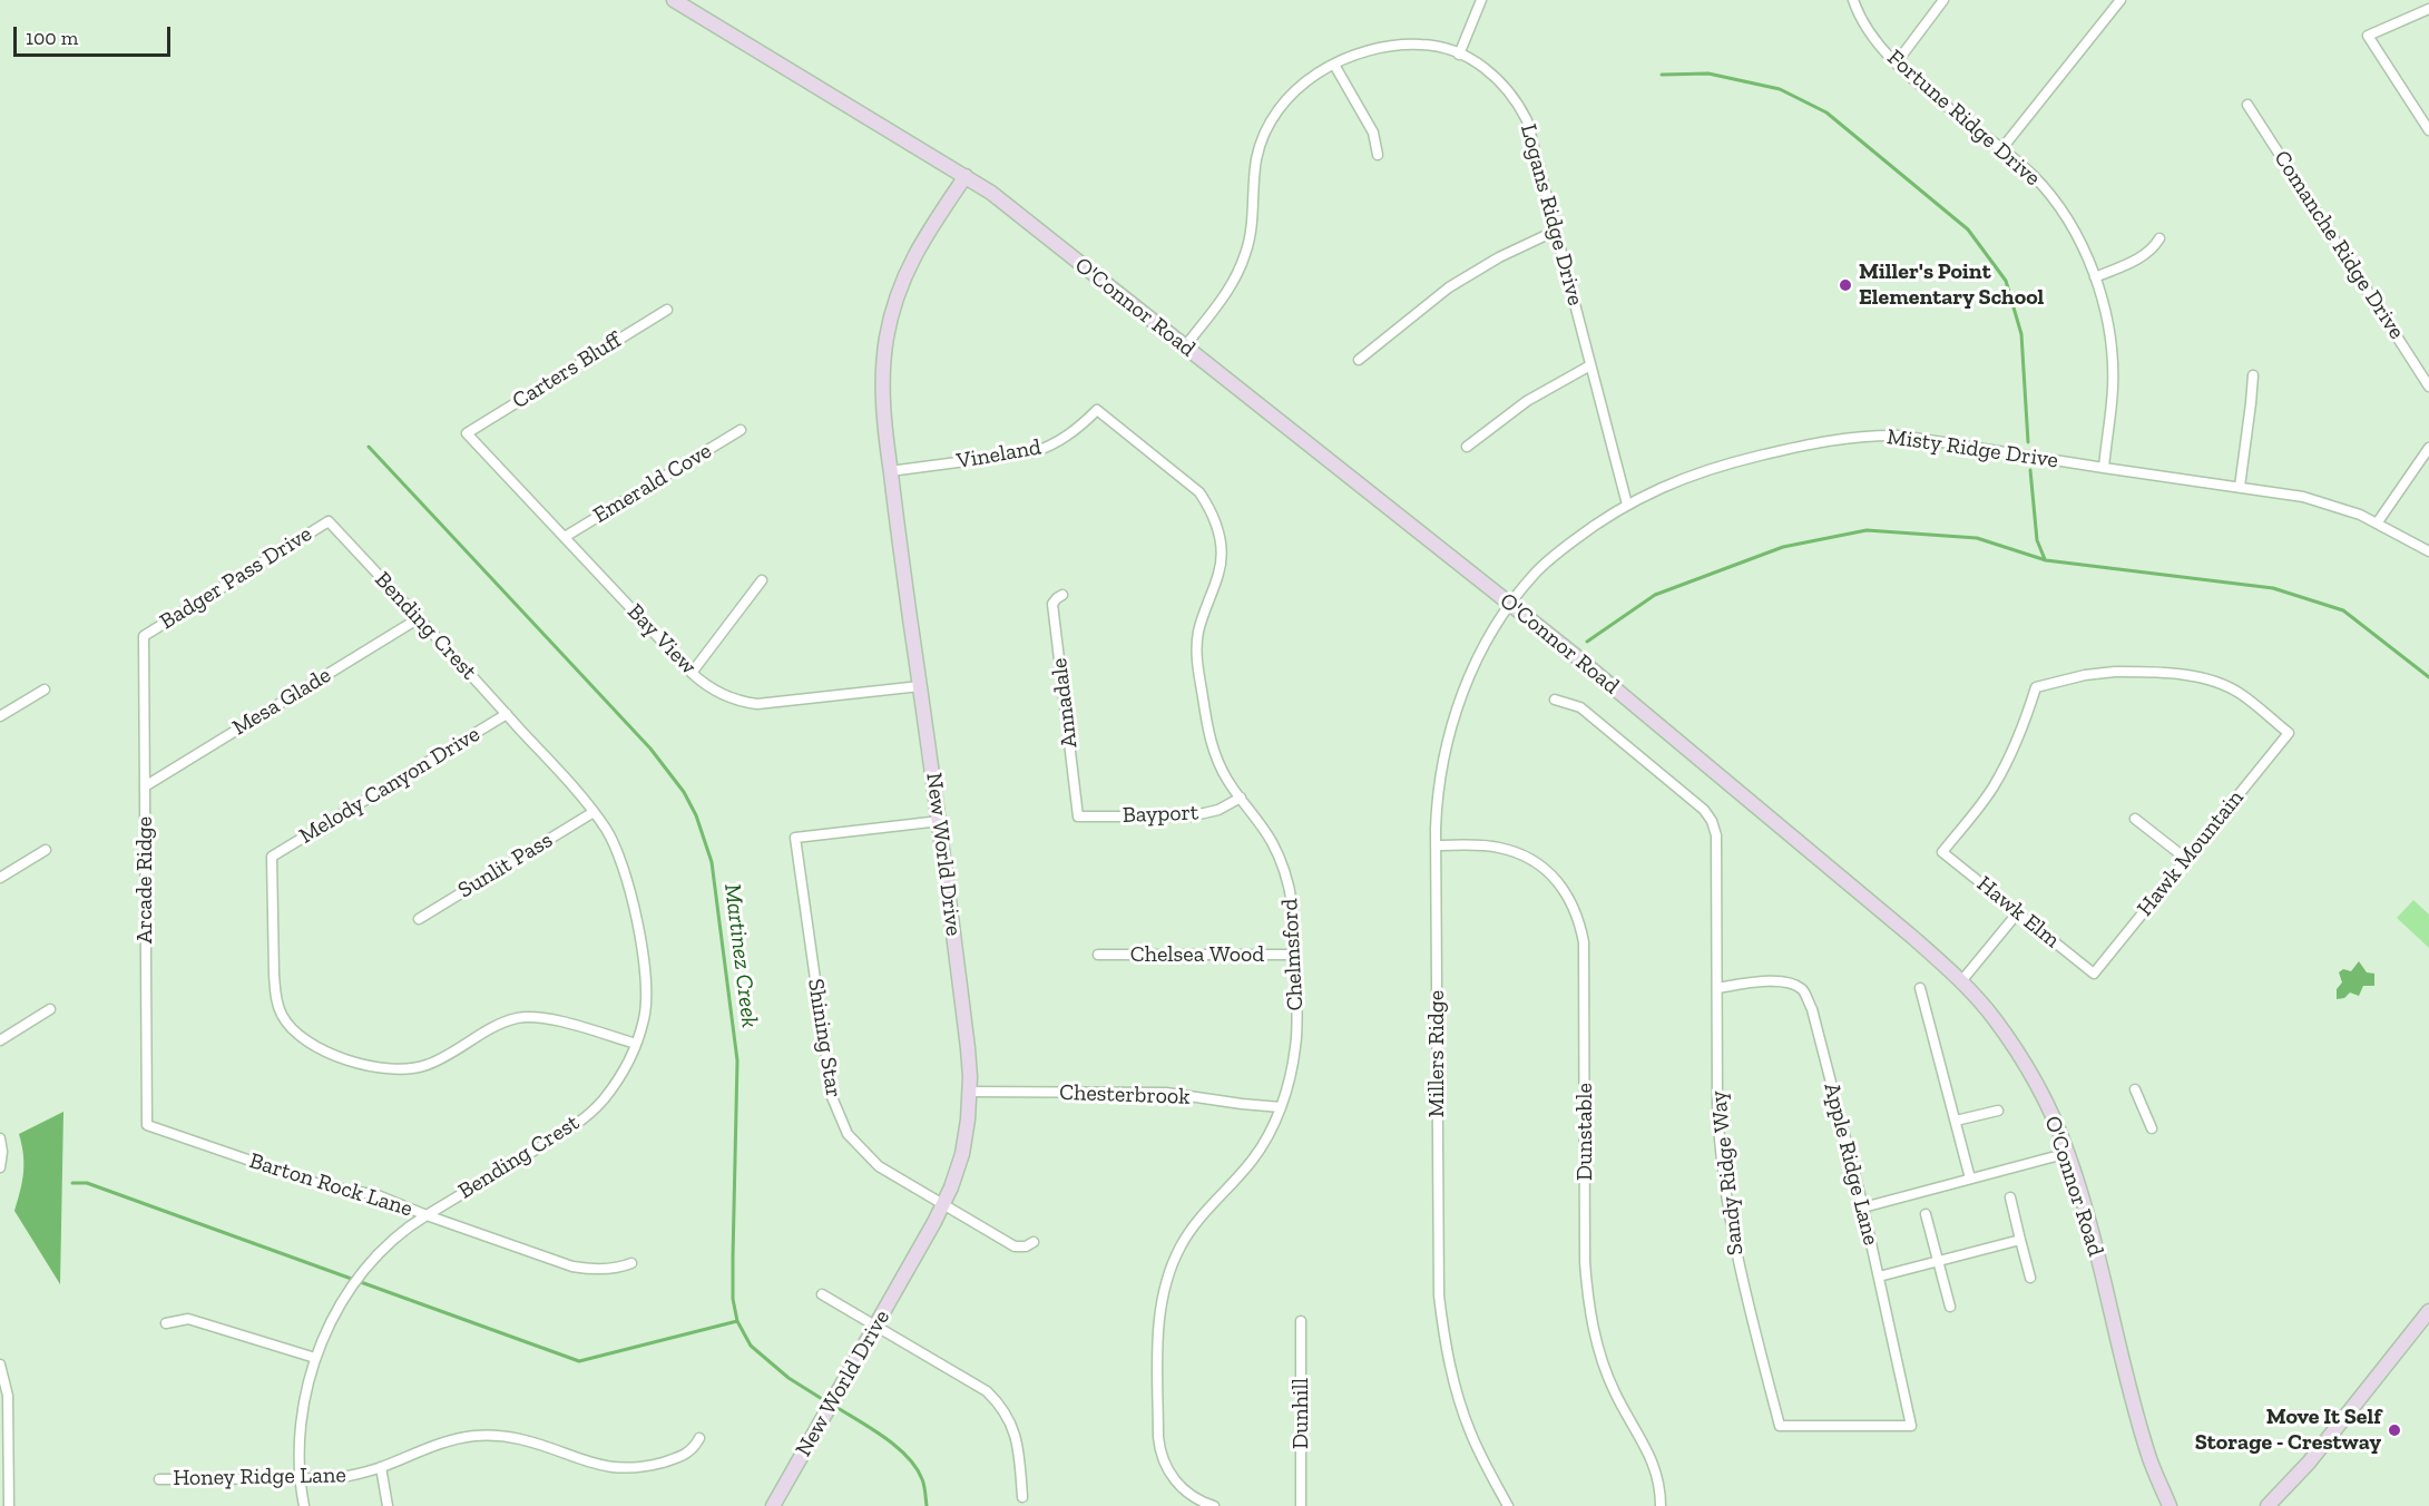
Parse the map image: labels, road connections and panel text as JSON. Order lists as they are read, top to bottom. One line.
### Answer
{"streets":{"main road":["O'Connor Road","New World Drive"],"street":["Fortune Ridge Drive","Logans Ridge Drive","Comanche Ridge Drive","Carters Bluff","Misty Ridge Drive","Vineland","Emerald Cove","Badger Pass Drive","Bending Crest","Bay View","Mesa Glade","Annadale","Melody Canyon Drive","Bayport","Hawk Mountain","Sunlit Pass","Arcade Ridge","Hawk Elm","Chelsea Wood","Chelmsford","Shining Star","Millers Ridge","Chesterbrook","Dunstable","Apple Ridge Lane","Sandy Ridge Way","Barton Rock Lane","Dunhill","Honey Ridge Lane"]},"crossings":[["Fortune Ridge Drive","Misty Ridge Drive"],["Logans Ridge Drive","O'Connor Road"],["Logans Ridge Drive","Misty Ridge Drive"],["O'Connor Road","Misty Ridge Drive"],["O'Connor Road","New World Drive"],["O'Connor Road","Millers Ridge"],["Carters Bluff","Bay View"],["Misty Ridge Drive","Millers Ridge"],["Vineland","New World Drive"],["Vineland","Chelmsford"],["Emerald Cove","Bay View"],["Badger Pass Drive","Bending Crest"],["Badger Pass Drive","Arcade Ridge"],["Bending Crest","Mesa Glade"],["Bending Crest","Melody Canyon Drive"],["Bending Crest","Sunlit Pass"],["Bending Crest","Barton Rock Lane"],["Bending Crest","Honey Ridge Lane"],["Bay View","New World Drive"],["Mesa Glade","Arcade Ridge"],["Annadale","Bayport"],["Bayport","Chelmsford"],["Hawk Mountain","Hawk Elm"],["New World Drive","Shining Star"],["New World Drive","Chesterbrook"],["Arcade Ridge","Barton Rock Lane"],["Chelsea Wood","Chelmsford"],["Chelmsford","Chesterbrook"],["Millers Ridge","Dunstable"],["Apple Ridge Lane","Sandy Ridge Way"]],"water":["Martinez Creek"],"places":["Miller's Point Elementary School","Move It Self Storage - Crestway"],"scale_bar":"100 m"}
